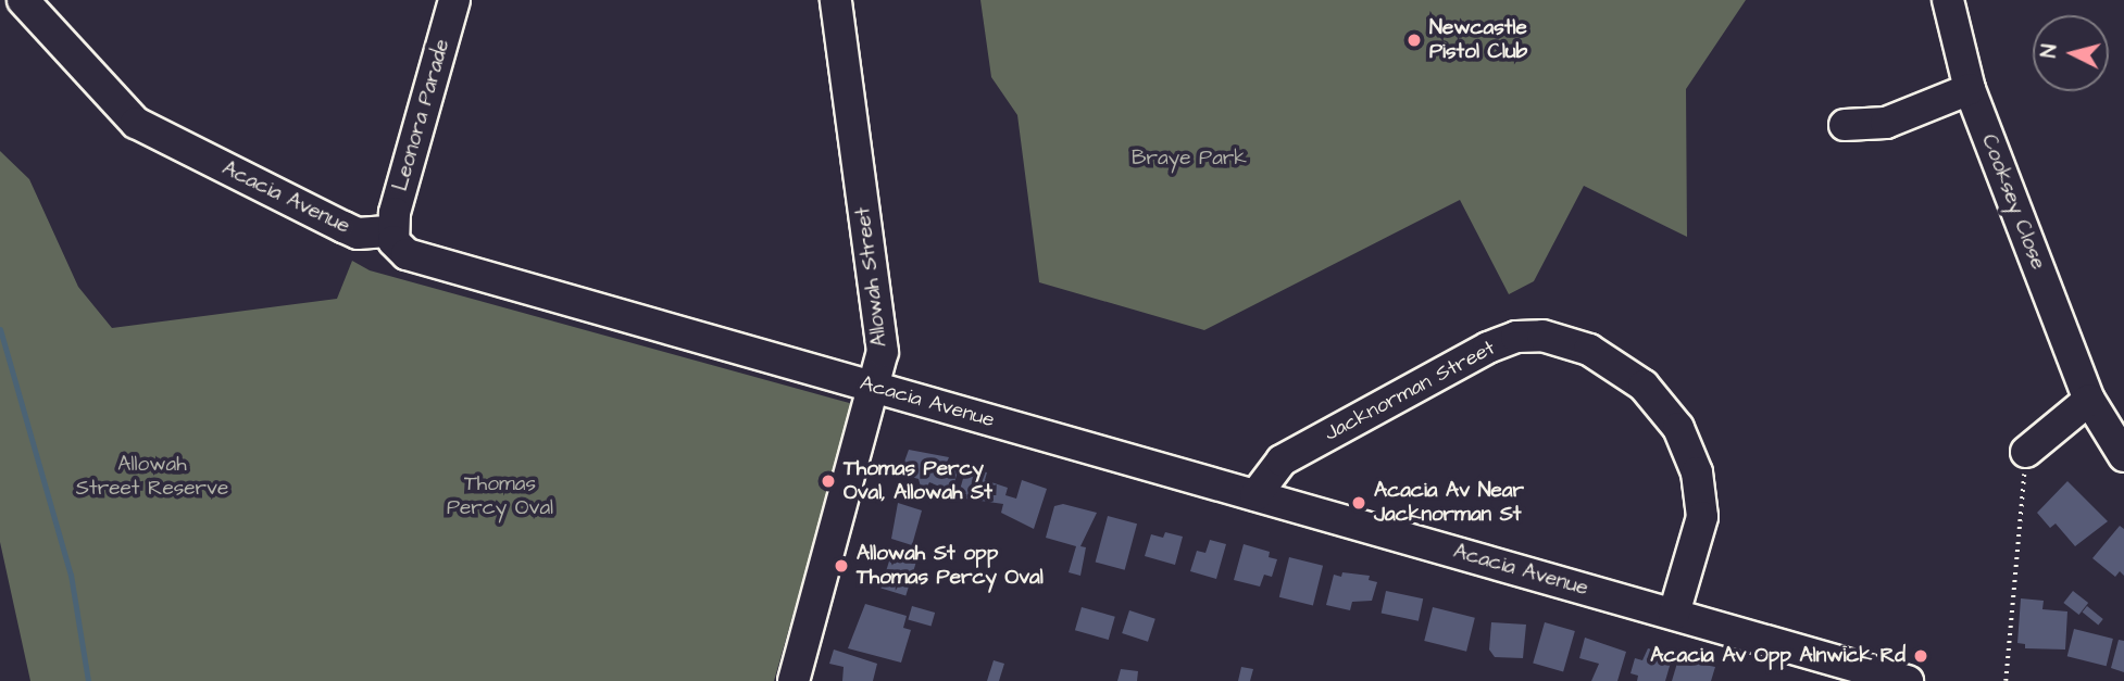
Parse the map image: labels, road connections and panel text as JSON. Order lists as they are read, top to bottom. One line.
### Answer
{"streets":{"street":["Leonora Parade","Acacia Avenue","Cooksey Close","Allowah Street","Jacknorman Street"]},"crossings":[["Leonora Parade","Acacia Avenue"],["Acacia Avenue","Allowah Street"],["Acacia Avenue","Jacknorman Street"]],"parks":["Braye Park","Allowah Street Reserve","Thomas Percy Oval"],"places":["Newcastle Pistol Club","Thomas Percy Oval, Allowah St","Acacia Av Near Jacknorman St","Allowah St opp Thomas Percy Oval","Acacia Av Opp Alnwick Rd"],"north":"left"}
